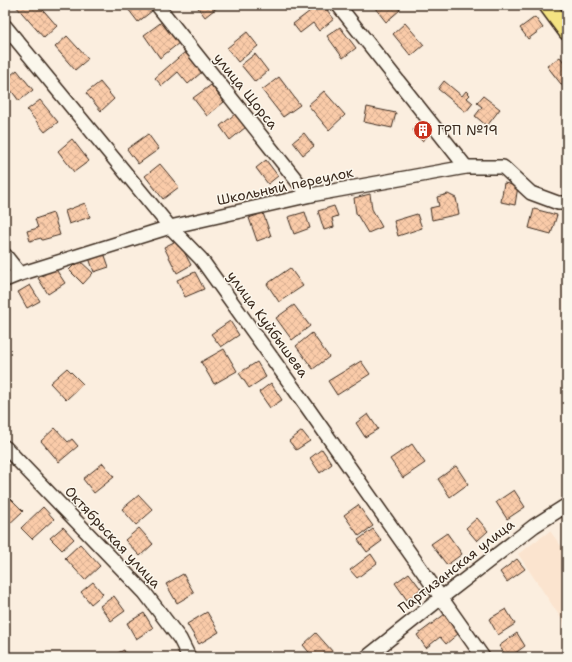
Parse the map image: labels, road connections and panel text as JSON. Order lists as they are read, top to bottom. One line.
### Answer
{"streets":{"street":["улица Щорса","Школьный переулок","улица Куйбышева","Октябрьская улица","Партизанская улица"]},"crossings":[["улица Щорса","Школьный переулок"],["Школьный переулок","улица Куйбышева"],["улица Куйбышева","Партизанская улица"]],"places":{"building":["ГРП №19"]}}
